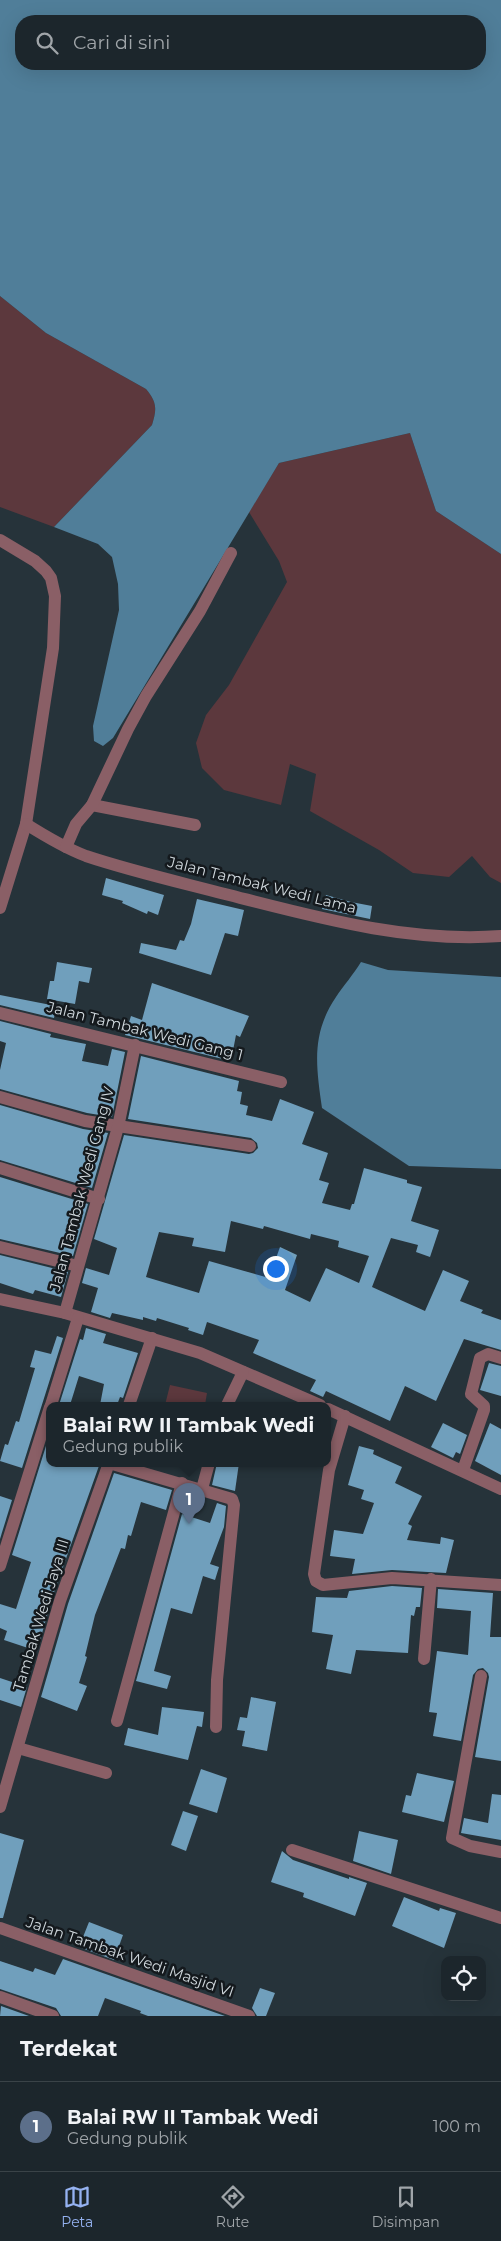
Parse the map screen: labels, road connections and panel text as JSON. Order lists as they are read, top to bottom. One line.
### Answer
{"streets":{"street":["Jalan Tambak Wedi Lama","Jalan Tambak Wedi Gang 1","Jalan Tambak Wedi Gang IV","Tambak Wedi Jaya III","Jalan Tambak Wedi Masjid VI"]},"crossings":[["Jalan Tambak Wedi Gang 1","Jalan Tambak Wedi Gang IV"]],"page":{"search":"Cari di sini","popup":["Balai RW II Tambak Wedi","Gedung publik"],"pins":"1","heading":"Terdekat","list":[{"mark":"1","name":"Balai RW II Tambak Wedi","note":"Gedung publik","value":"100 m"}],"nav":["Peta","Rute","Disimpan"]}}
